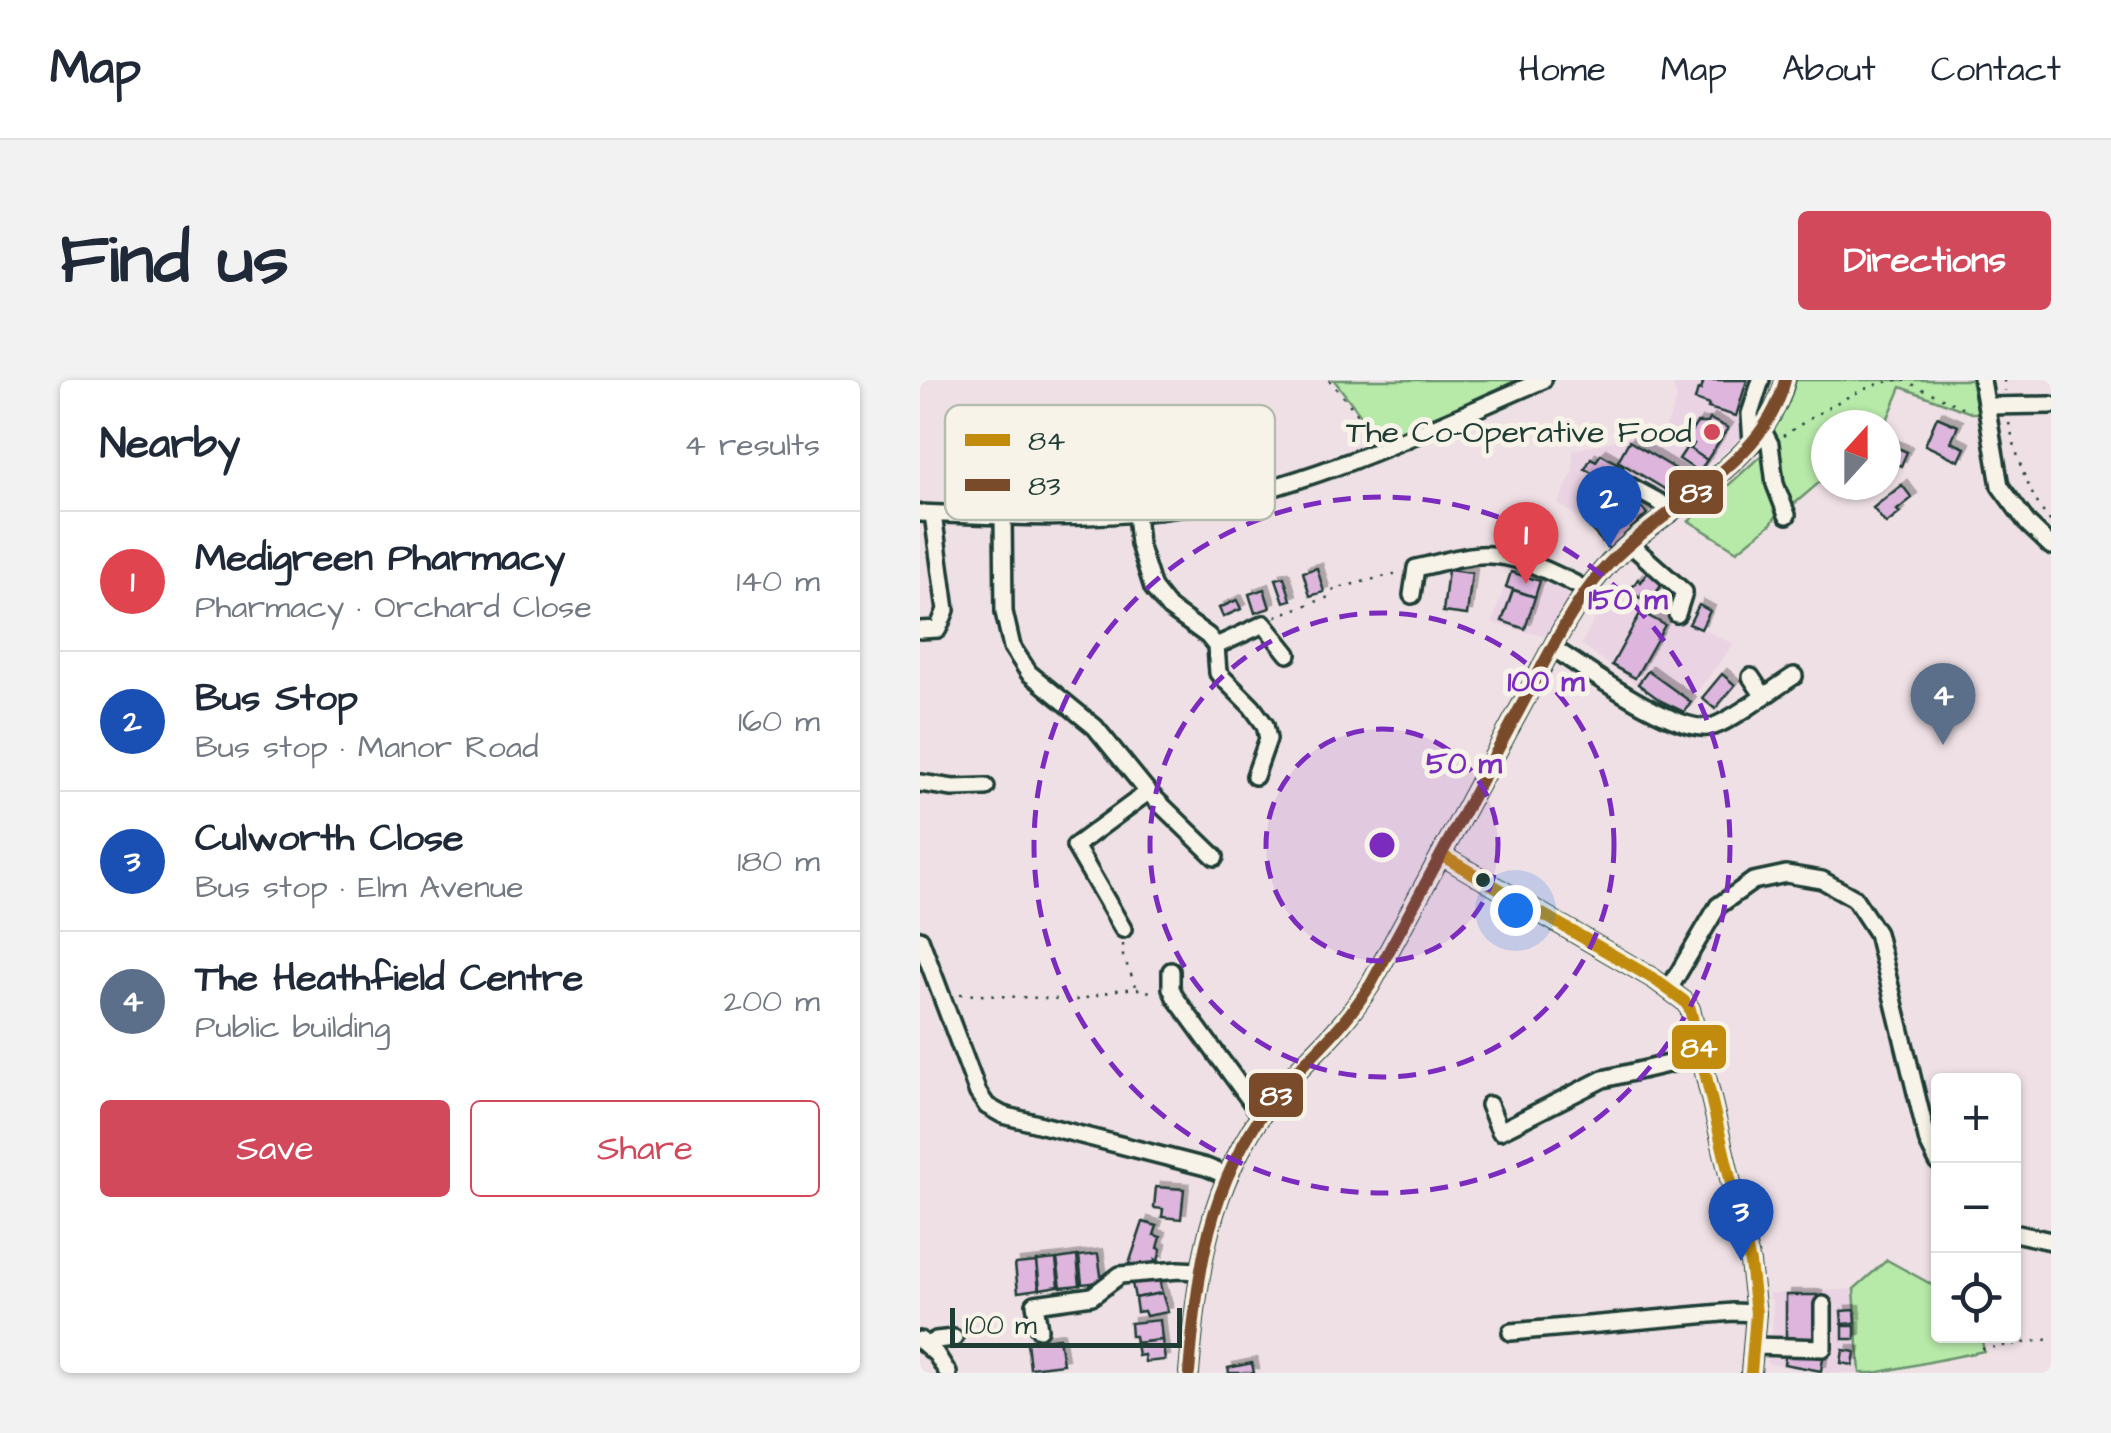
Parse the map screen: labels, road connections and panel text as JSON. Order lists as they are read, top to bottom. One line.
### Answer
{"places":["The Co-Operative Food"],"lines":["transit line 83","transit line 84"],"legend":["84","83"],"scale_bar":"100 m","north":"top","page":{"header":"Map","nav":["Home","Map","About","Contact"],"buttons":["Directions",["Save","Share"]],"title":"Find us","heading":["Nearby","4 results"],"pins":["2","1","4","3"],"list":[{"mark":"1","name":"Medigreen Pharmacy","note":"Pharmacy · Orchard Close","value":"140 m"},{"mark":"2","name":"Bus Stop","note":"Bus stop · Manor Road","value":"160 m"},{"mark":"3","name":"Culworth Close","note":"Bus stop · Elm Avenue","value":"180 m"},{"mark":"4","name":"The Heathfield Centre","note":"Public building","value":"200 m"}],"map_buttons":["+","−"],"scale":"100 m"},"rings":["150 m","100 m","50 m"]}
